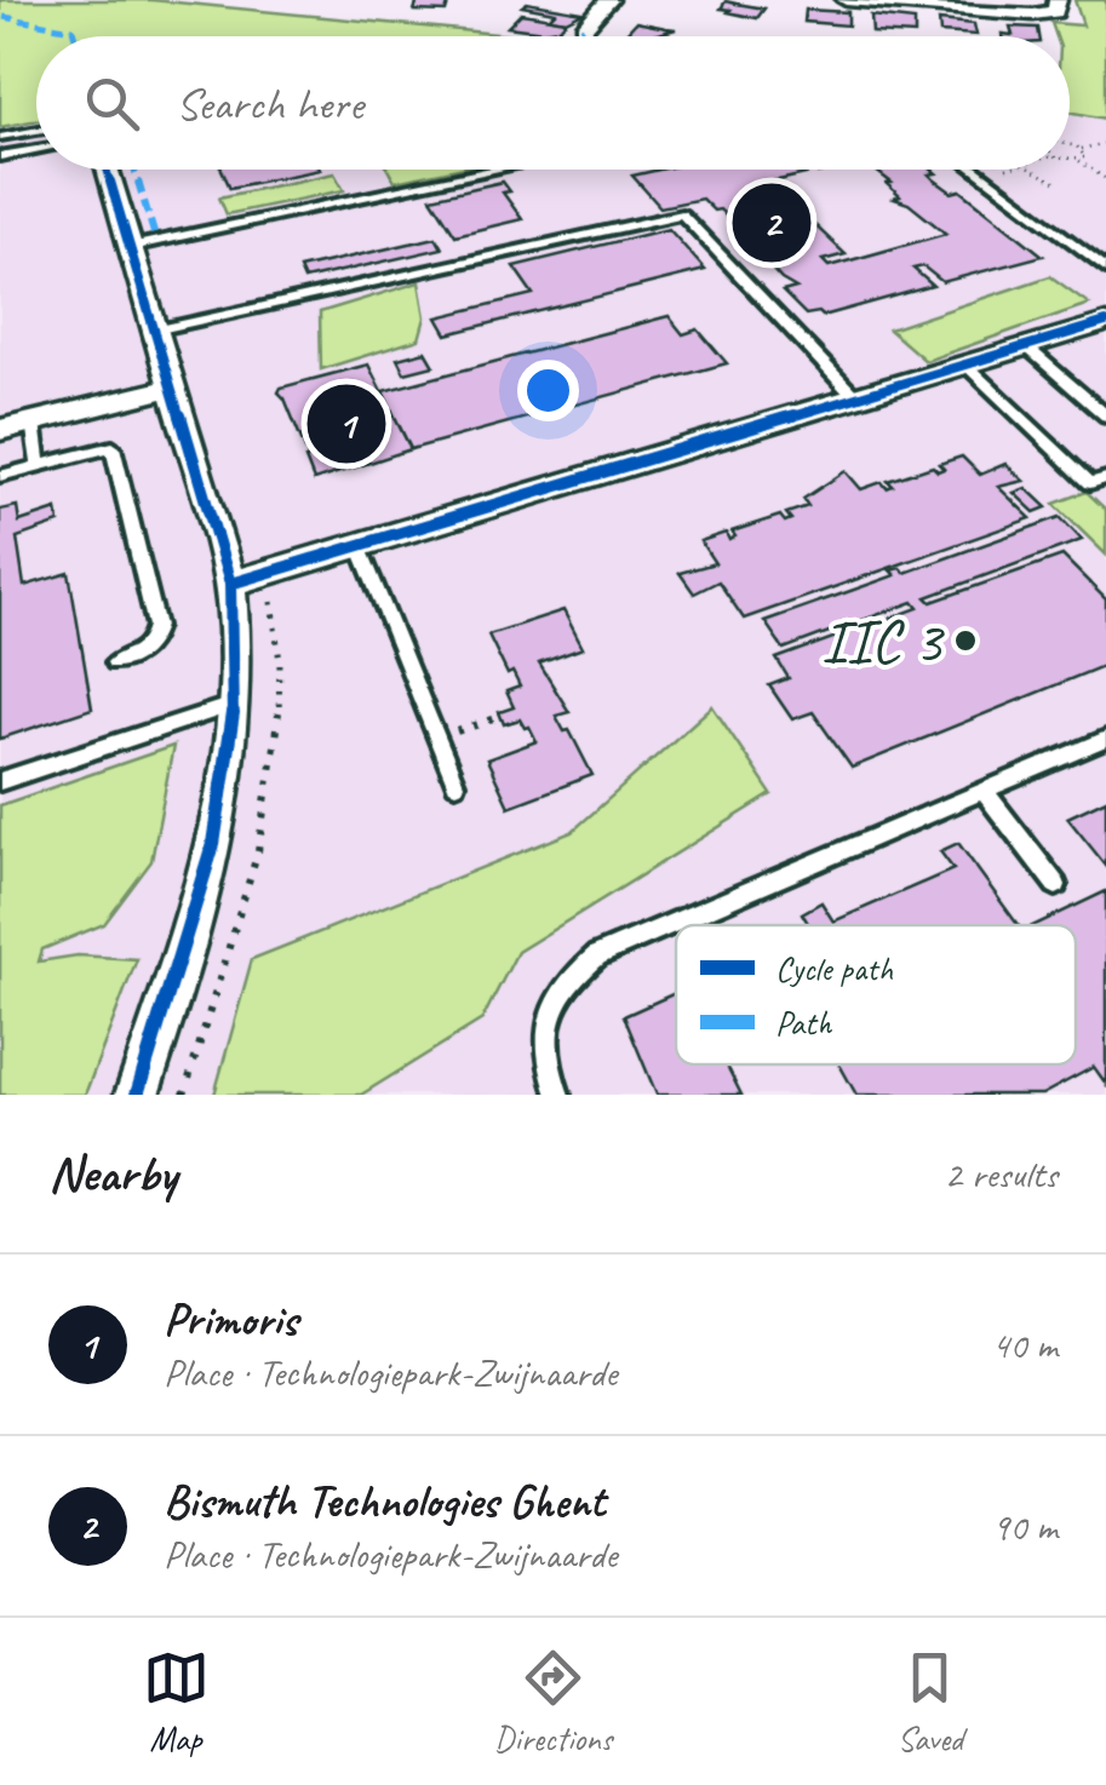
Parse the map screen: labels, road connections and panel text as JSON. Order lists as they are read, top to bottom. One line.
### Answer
{"places":["IIC 3"],"legend":["Cycle path","Path"],"page":{"search":"Search here","pins":["2","1"],"heading":["Nearby","2 results"],"list":[{"mark":"1","name":"Primoris","note":"Place · Technologiepark-Zwijnaarde","value":"40 m"},{"mark":"2","name":"Bismuth Technologies Ghent","note":"Place · Technologiepark-Zwijnaarde","value":"90 m"}],"nav":["Map","Directions","Saved"]}}
